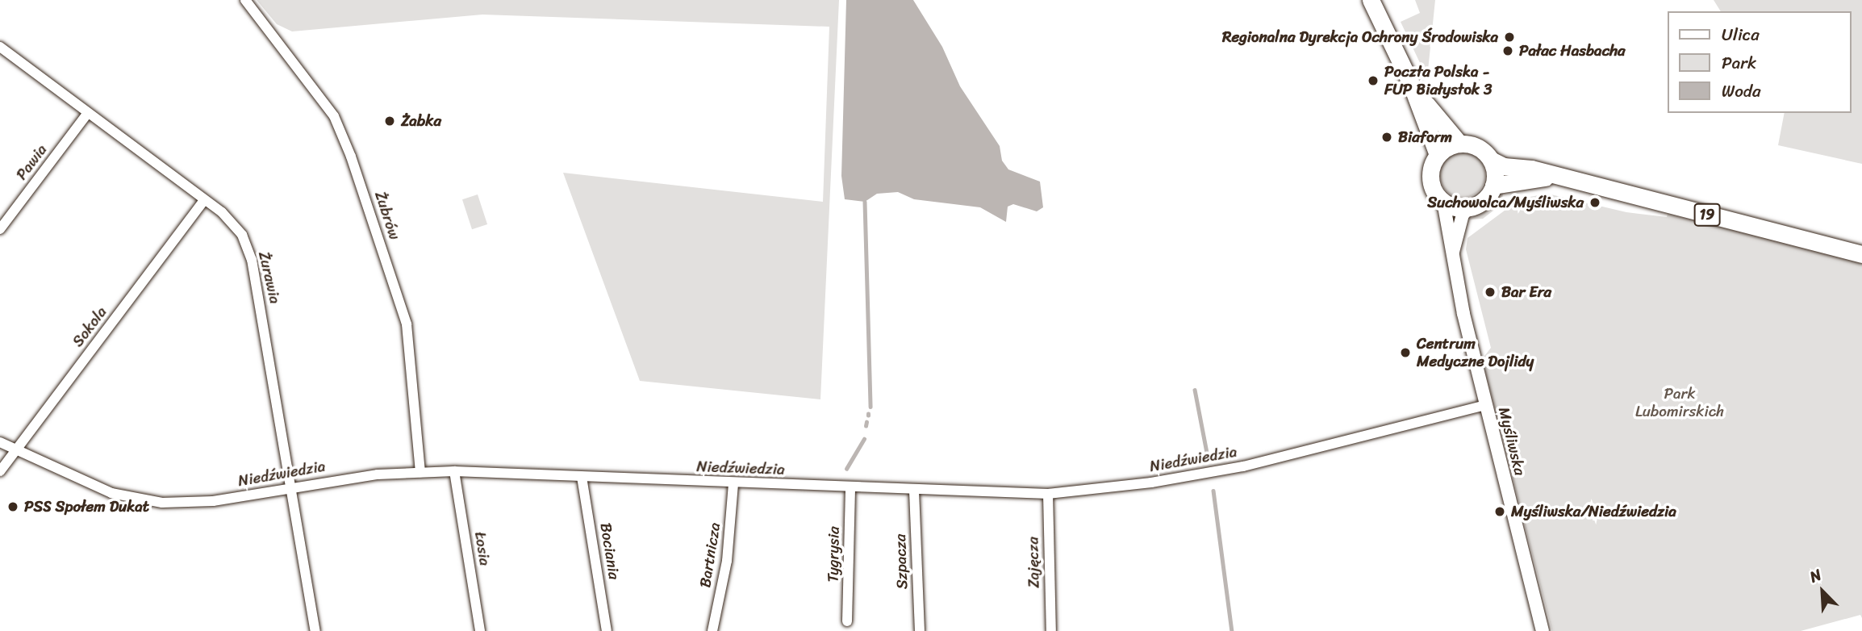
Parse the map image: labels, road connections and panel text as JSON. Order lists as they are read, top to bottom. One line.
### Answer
{"streets":{"highway":["19"],"street":["Pawia","Żubrów","Żurawia","Sokola","Myśliwska","Niedźwiedzia","Łosia","Bociania","Tygrysia","Bartnicza","Szpacza","Zajęcza"]},"crossings":[["Pawia","Żurawia"],["19","Myśliwska"],["Żubrów","Niedźwiedzia"],["Żurawia","Sokola"],["Żurawia","Niedźwiedzia"],["Sokola","Niedźwiedzia"],["Myśliwska","Niedźwiedzia"],["Niedźwiedzia","Łosia"],["Niedźwiedzia","Bociania"],["Niedźwiedzia","Tygrysia"],["Niedźwiedzia","Bartnicza"],["Niedźwiedzia","Szpacza"],["Niedźwiedzia","Zajęcza"]],"parks":["Park Lubomirskich"],"places":["Regionalna Dyrekcja Ochrony Środowiska","Pałac Hasbacha","Poczta Polska - FUP Białystok 3","Żabka","Biaform","Suchowolca/Myśliwska","Bar Era","Centrum Medyczne Dojlidy","PSS Społem Dukat","Myśliwska/Niedźwiedzia"],"legend":["Ulica","Park","Woda"],"north":"top left"}
